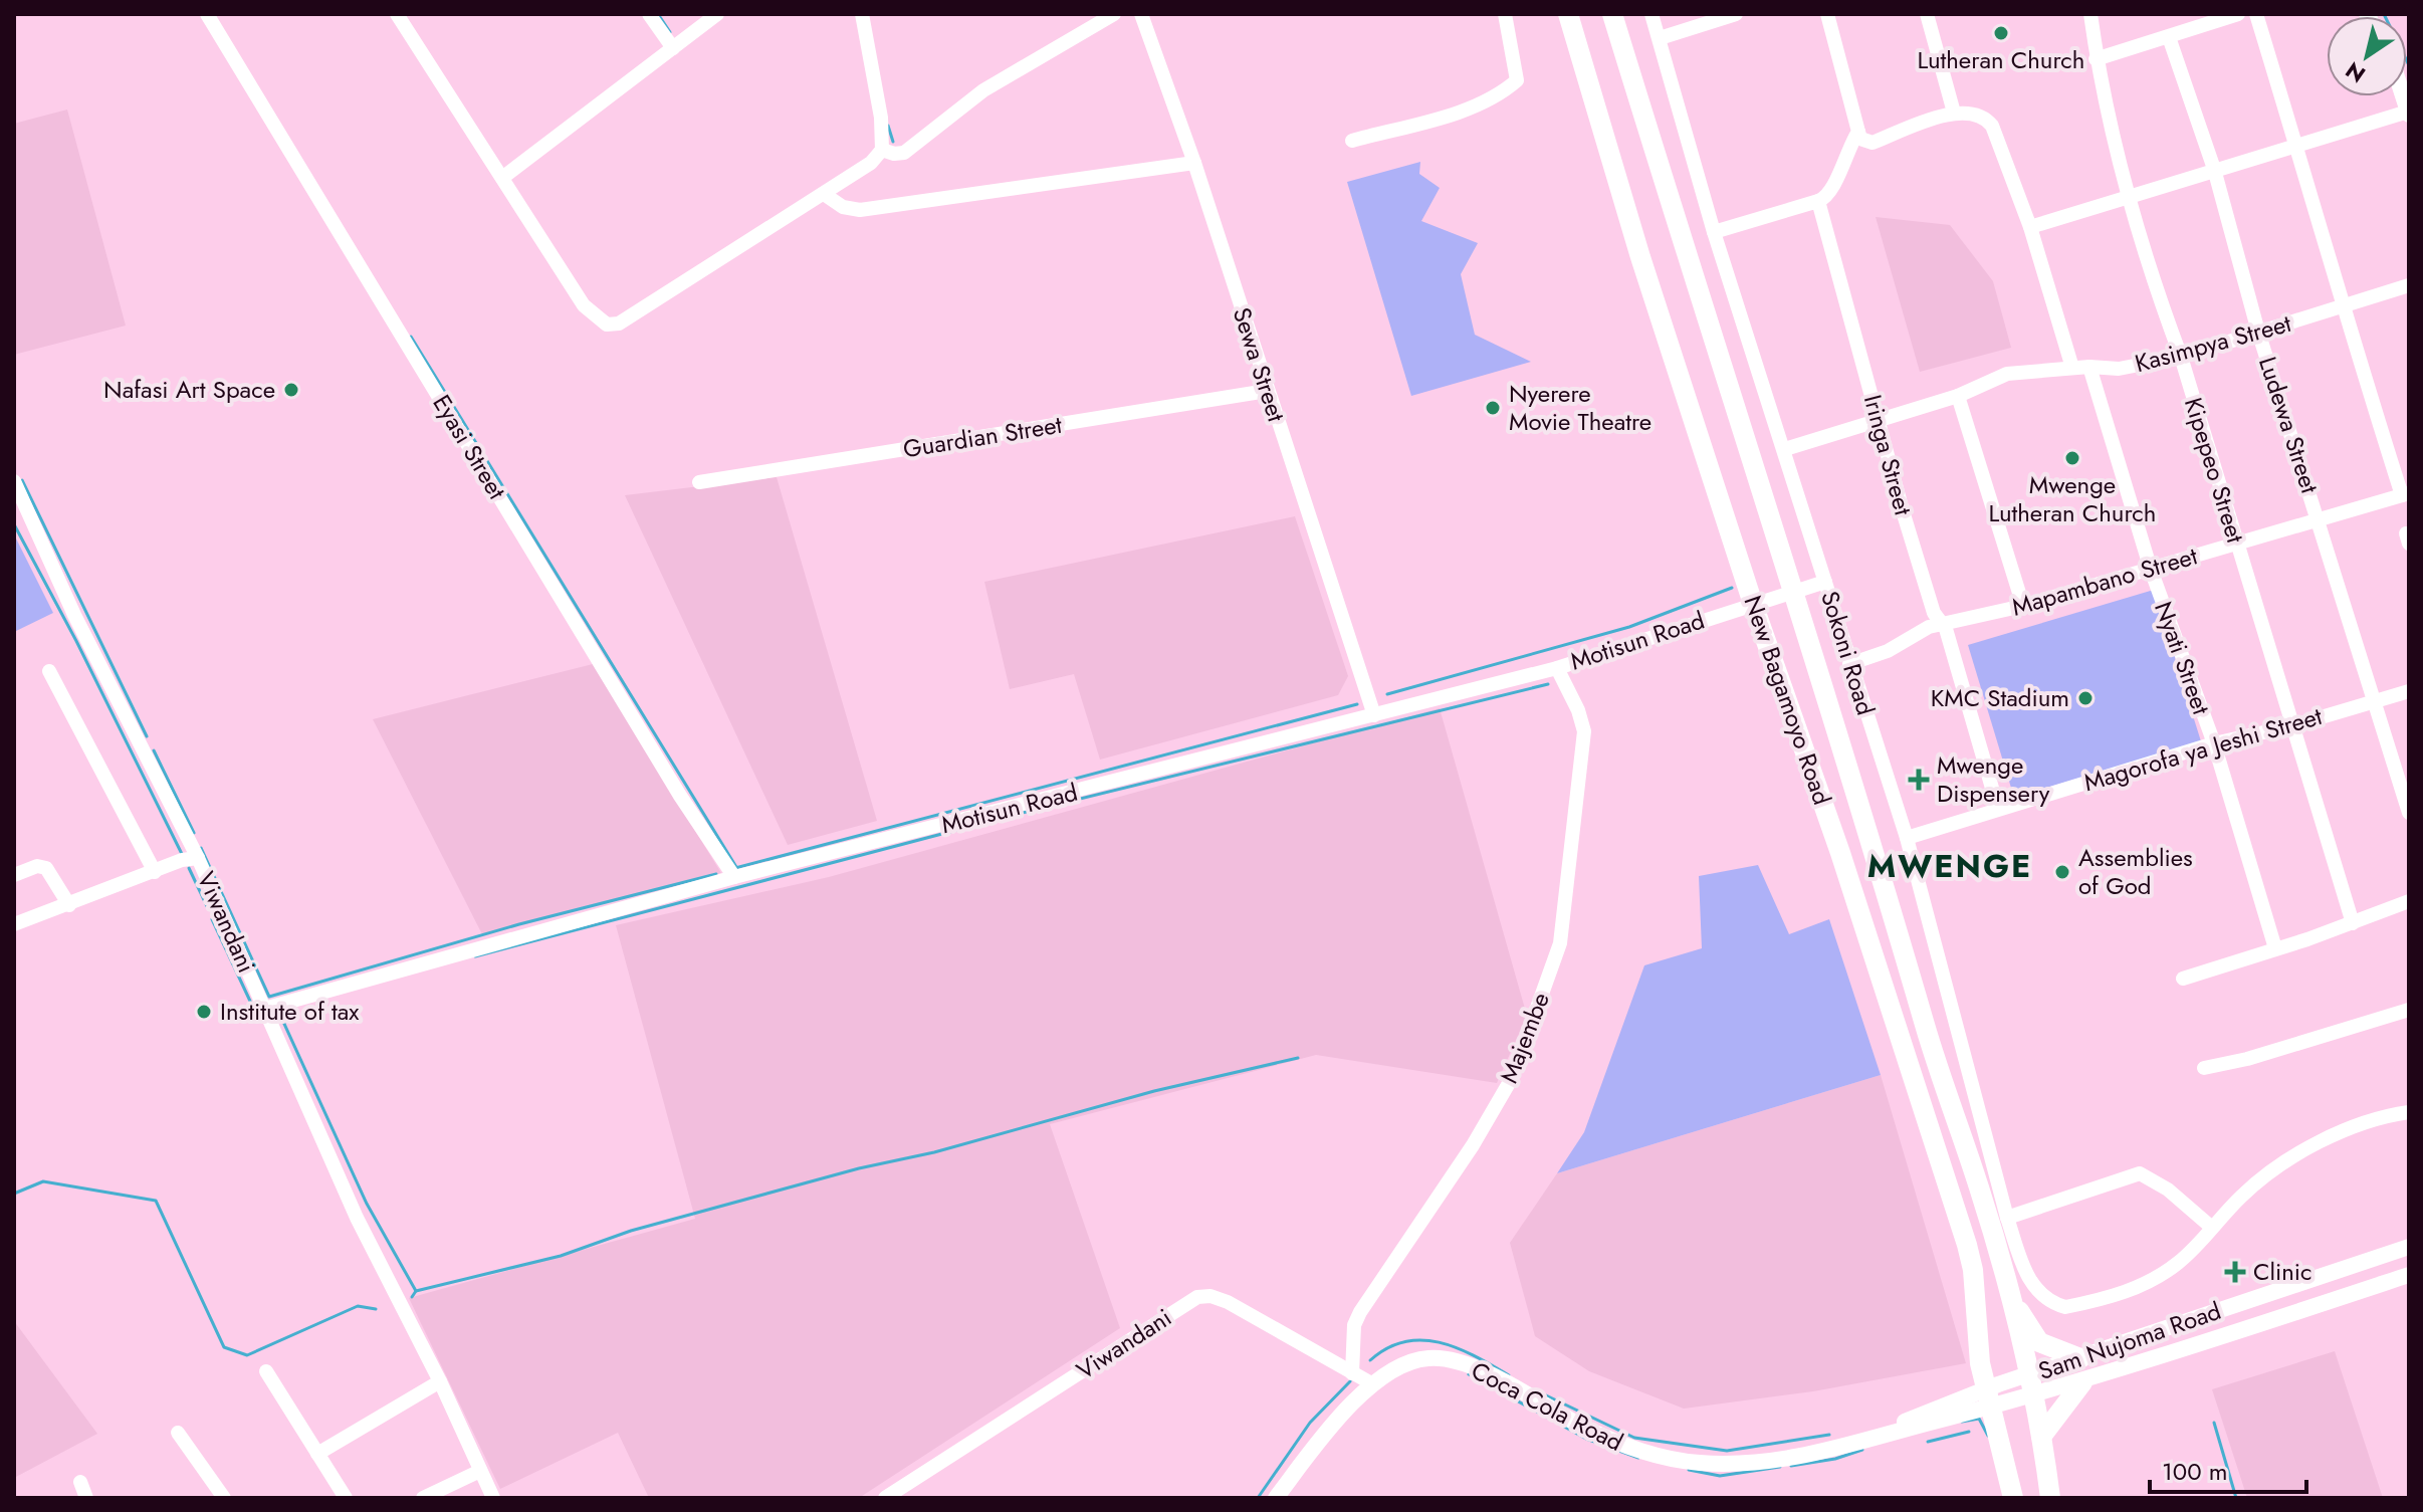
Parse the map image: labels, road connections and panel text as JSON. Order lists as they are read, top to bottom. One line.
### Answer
{"streets":{"highway":["New Bagamoyo Road"],"main road":["Sam Nujoma Road","Coca Cola Road"],"street":["Kasimpya Street","Sewa Street","Ludewa Street","Guardian Street","Eyasi Street","Iringa Street","Kipepeo Street","Mapambano Street","Motisun Road","Sokoni Road","Nyati Street","Magorofa ya Jeshi Street","Viwandani","Majembe"]},"crossings":[["Kasimpya Street","Ludewa Street"],["Kasimpya Street","Iringa Street"],["Kasimpya Street","Kipepeo Street"],["Kasimpya Street","Sokoni Road"],["Kasimpya Street","Nyati Street"],["Sewa Street","Guardian Street"],["Sewa Street","Motisun Road"],["Ludewa Street","Mapambano Street"],["Ludewa Street","Magorofa ya Jeshi Street"],["Eyasi Street","Motisun Road"],["Iringa Street","Mapambano Street"],["Iringa Street","Magorofa ya Jeshi Street"],["Kipepeo Street","Mapambano Street"],["Kipepeo Street","Magorofa ya Jeshi Street"],["Mapambano Street","Sokoni Road"],["Mapambano Street","Nyati Street"],["Motisun Road","Sokoni Road"],["Motisun Road","New Bagamoyo Road"],["Motisun Road","Viwandani"],["Motisun Road","Majembe"],["Sokoni Road","Magorofa ya Jeshi Street"],["Nyati Street","Magorofa ya Jeshi Street"],["New Bagamoyo Road","Sam Nujoma Road"],["New Bagamoyo Road","Coca Cola Road"],["Viwandani","Majembe"],["Viwandani","Coca Cola Road"],["Sam Nujoma Road","Coca Cola Road"]],"districts":["MWENGE"],"places":{"other":["Lutheran Church","Nafasi Art Space","Nyerere Movie Theatre","Mwenge Lutheran Church","KMC Stadium","Assemblies of God","Institute of tax"],"health":["Mwenge Dispensery","Clinic"]},"scale_bar":"100 m","north":"bottom left"}
